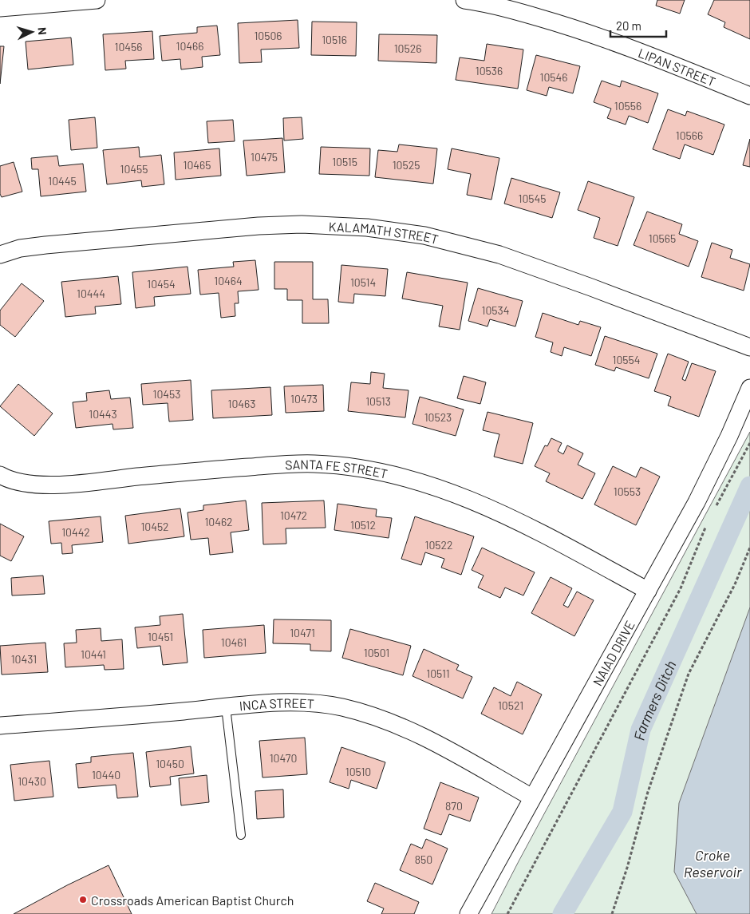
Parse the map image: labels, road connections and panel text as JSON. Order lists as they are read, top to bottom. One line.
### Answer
{"streets":{"street":["LIPAN STREET","KALAMATH STREET","SANTA FE STREET","NAIAD DRIVE","INCA STREET"]},"crossings":[["SANTA FE STREET","NAIAD DRIVE"],["NAIAD DRIVE","INCA STREET"]],"water":["Farmers Ditch","Croke Reservoir"],"places":["Crossroads American Baptist Church"],"house_numbers":["10506","10516","10466","10456","10526","10536","10546","10556","10566","10475","10515","10465","10525","10455","10445","10545","10565","10464","10514","10454","10444","10534","10554","10453","10473","10513","10463","10443","10523","10553","10472","10462","10512","10452","10442","10522","10471","10451","10461","10501","10441","10431","10511","10521","10470","10450","10510","10440","10430","870","850"],"scale_bar":"20 m","north":"right"}
